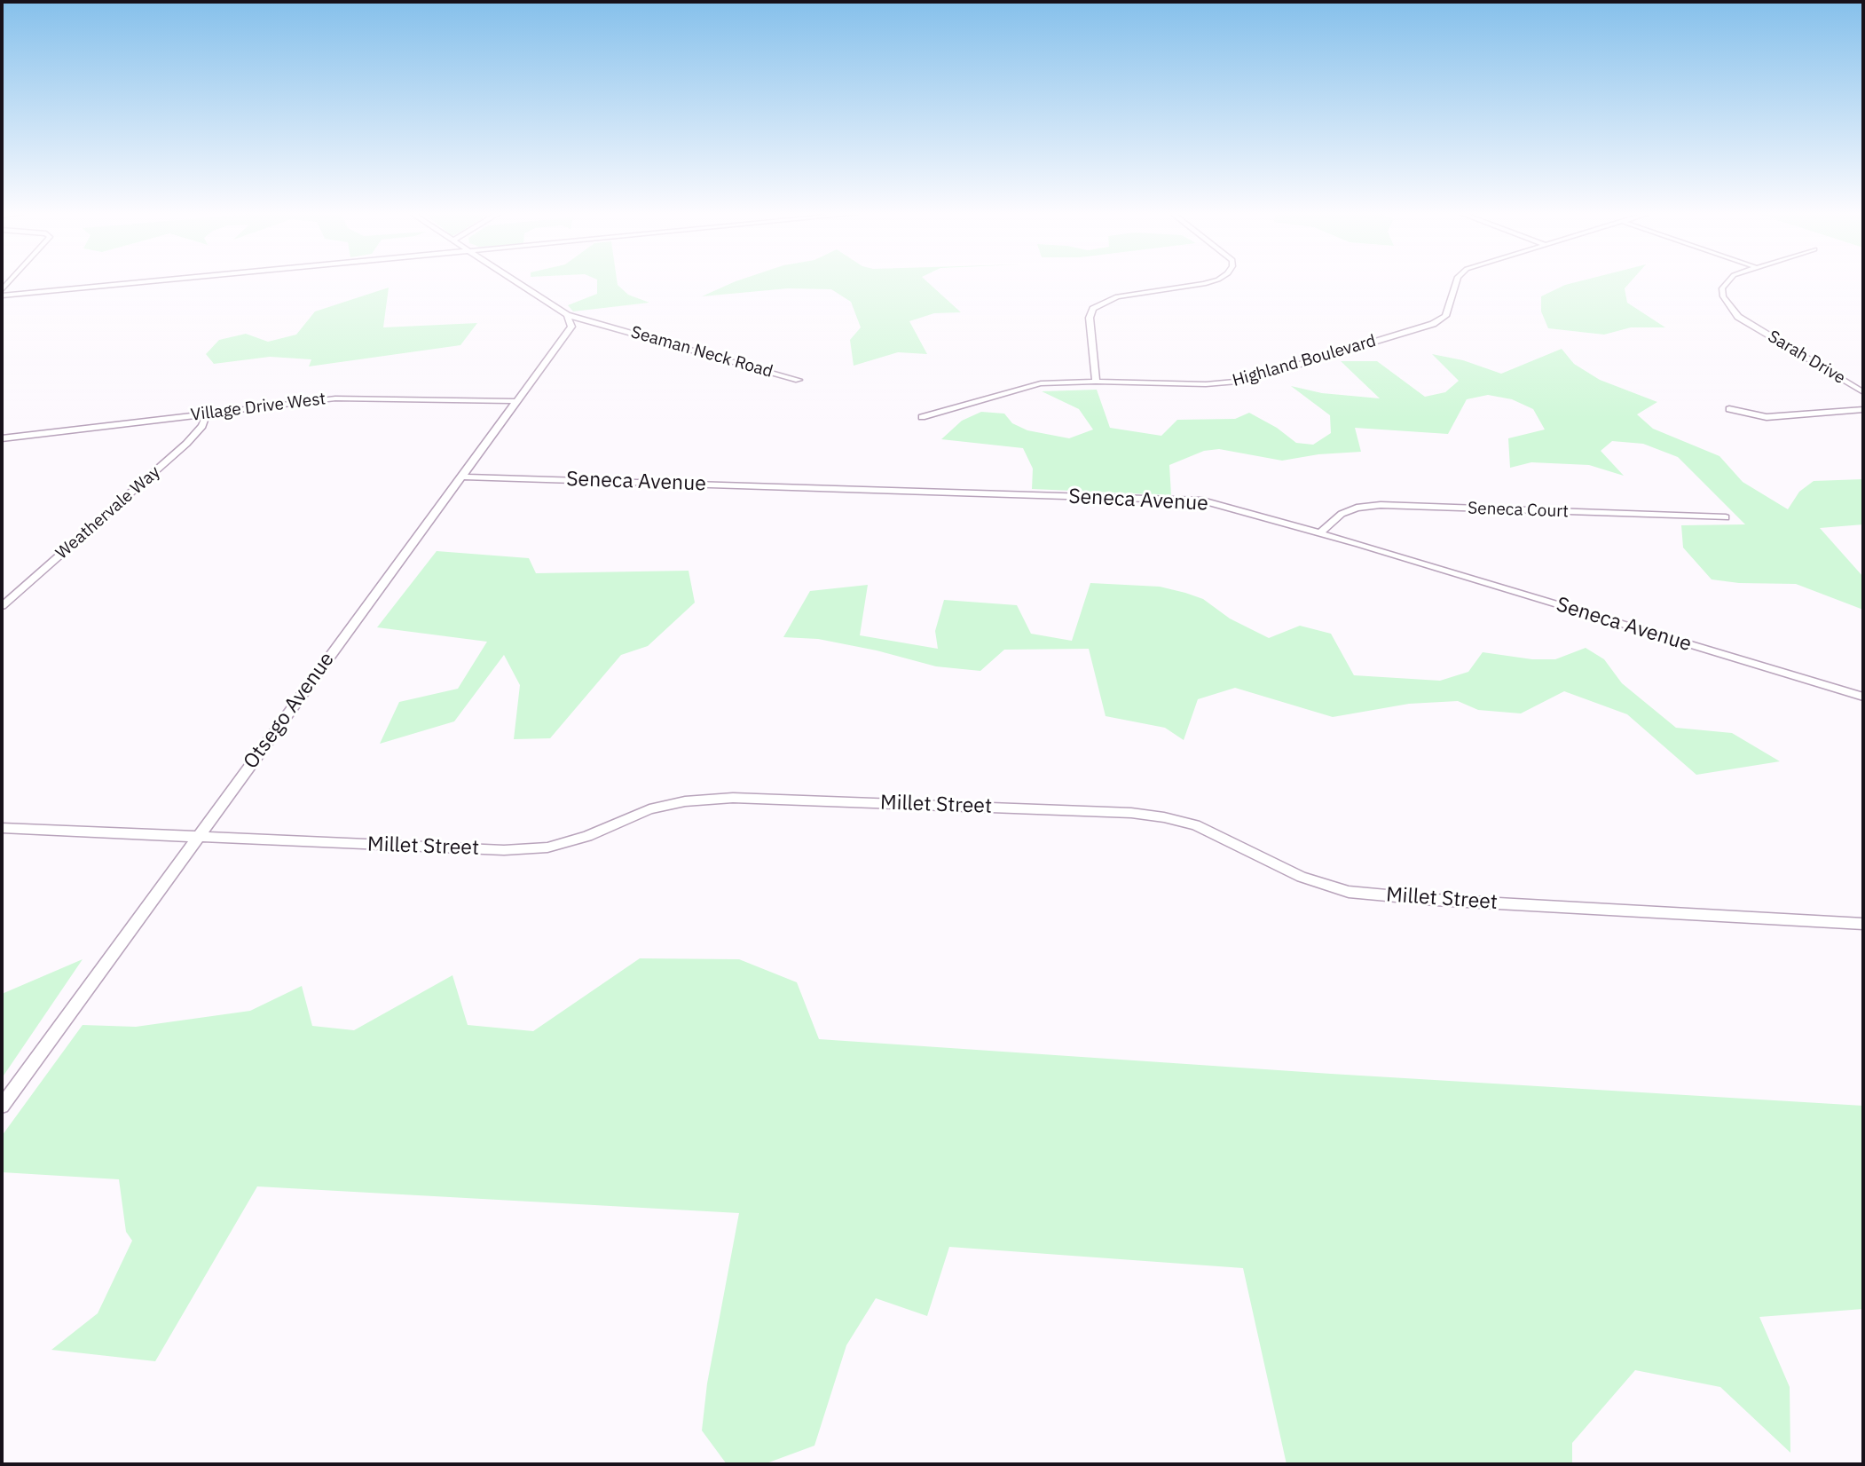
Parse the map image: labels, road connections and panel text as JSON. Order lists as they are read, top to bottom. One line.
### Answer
{"streets":{"street":["Seaman Neck Road","Sarah Drive","Highland Boulevard","Village Drive West","Seneca Avenue","Seneca Court","Weathervale Way","Otsego Avenue","Millet Street"]},"crossings":[["Seaman Neck Road","Otsego Avenue"],["Village Drive West","Weathervale Way"],["Village Drive West","Otsego Avenue"],["Seneca Avenue","Seneca Court"],["Seneca Avenue","Otsego Avenue"],["Otsego Avenue","Millet Street"]]}
